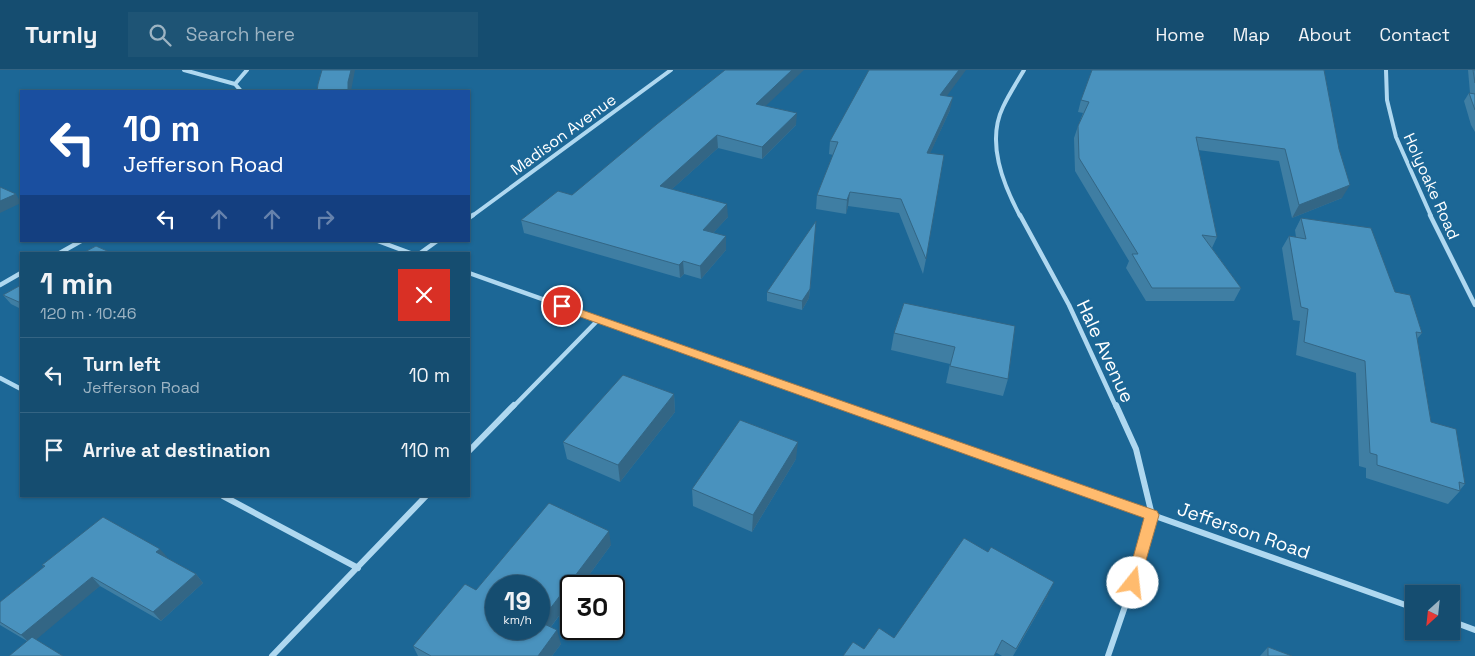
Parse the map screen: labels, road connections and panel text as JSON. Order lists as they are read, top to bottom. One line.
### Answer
{"streets":{"street":["Madison Avenue","Holyoake Road","Hale Avenue","Jefferson Road"]},"crossings":[["Hale Avenue","Jefferson Road"]],"north":"bottom left","page":{"header":"Turnly","search":"Search here","nav":["Home","Map","About","Contact"],"turn":["10 m","Jefferson Road"],"heading":["1 min","120 m · 10:46"],"list":[{"name":"Turn left","note":"Jefferson Road","value":"10 m"},{"name":"Arrive at destination","value":"110 m"}],"speed":"19 km/h","limit":"30"}}
